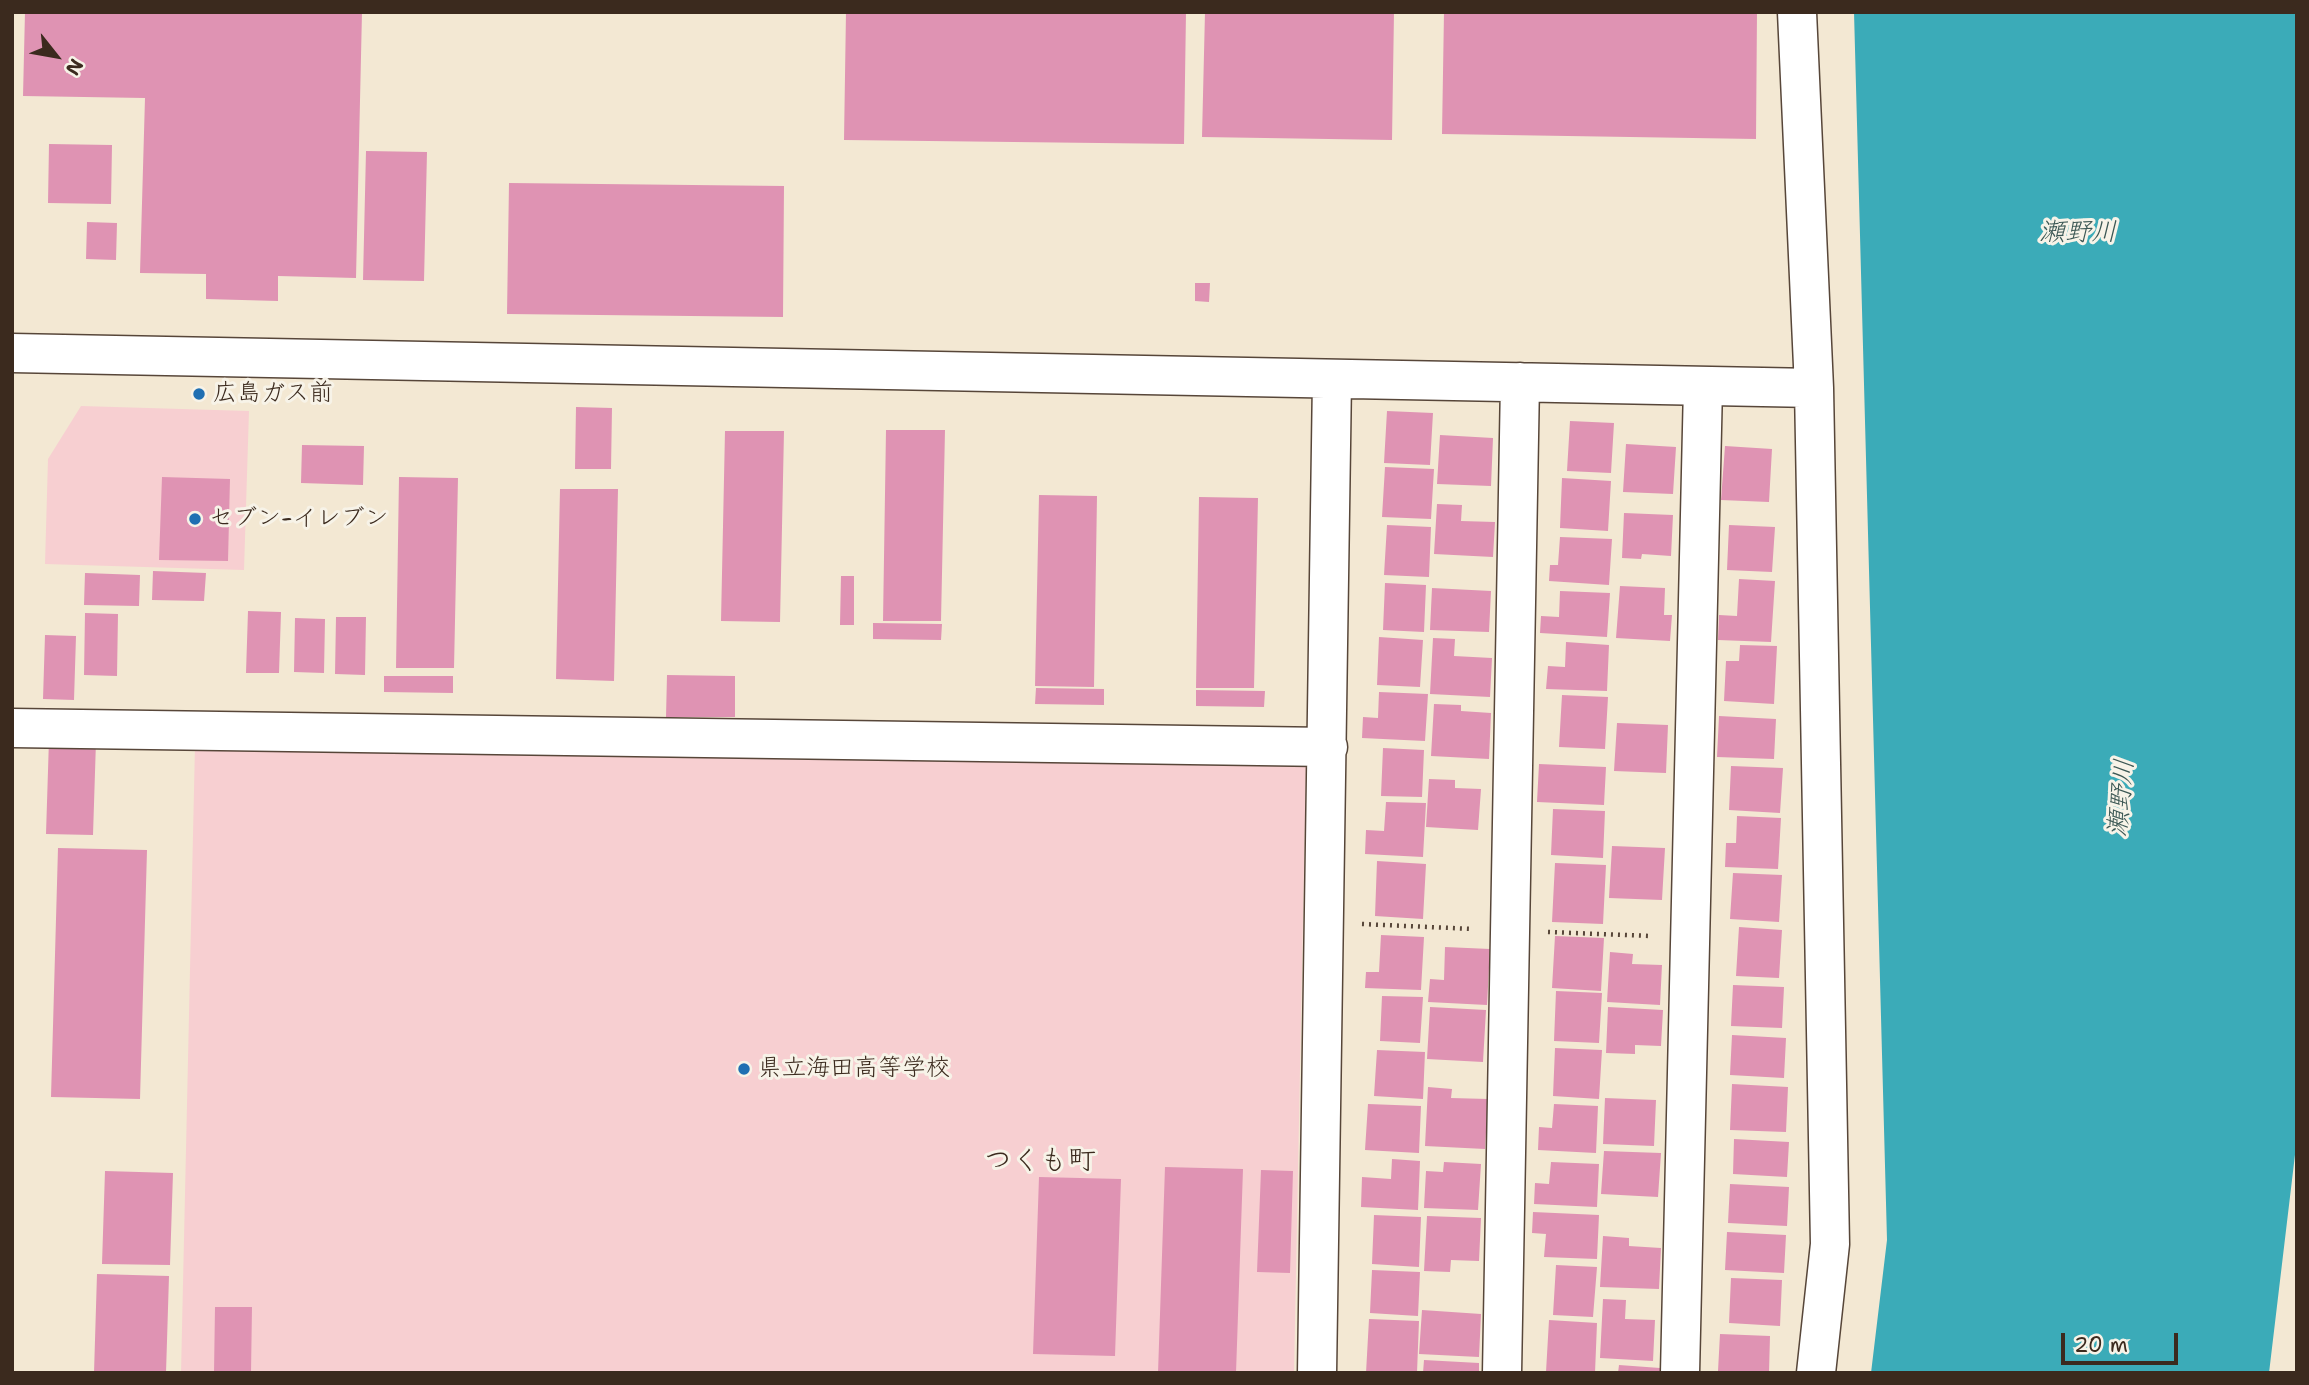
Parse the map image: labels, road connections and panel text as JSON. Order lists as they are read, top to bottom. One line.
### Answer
{"districts":["つくも町"],"water":["瀬野川"],"places":["広島ガス前","セブン-イレブン","県立海田高等学校"],"scale_bar":"20 m","north":"bottom right"}
